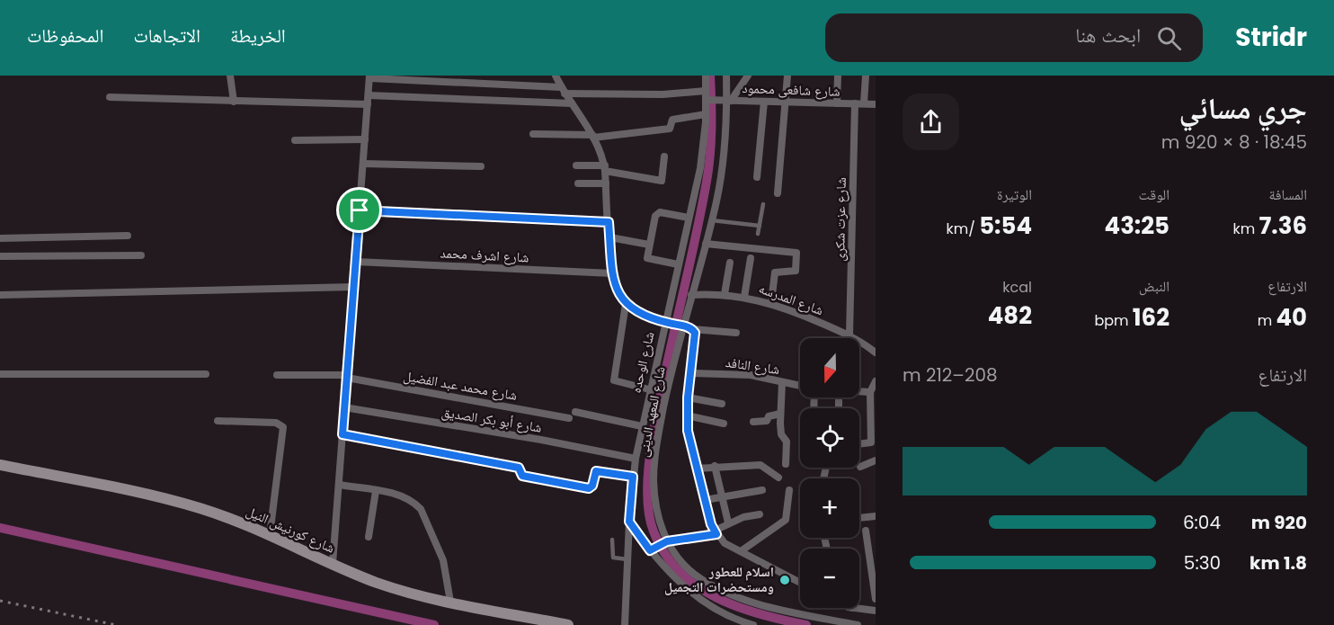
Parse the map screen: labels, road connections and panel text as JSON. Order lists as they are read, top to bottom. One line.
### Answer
{"streets":{"main road":["شارع كورنيش النيل"],"street":["شارع شافعى محمود","شارع عزت شكرى","شارع اشرف محمد","شارع المدرسه","شارع الوحده","شارع النافد","شارع محمد عبد الفضيل","شارع المعهد الدينى","شارع أبو بكر الصديق"]},"crossings":[["شارع شافعى محمود","شارع عزت شكرى"],["شارع شافعى محمود","شارع الوحده"],["شارع شافعى محمود","شارع المعهد الدينى"],["شارع عزت شكرى","شارع المدرسه"],["شارع المدرسه","شارع المعهد الدينى"],["شارع الوحده","شارع أبو بكر الصديق"]],"places":["اسلام للعطور ومستحضرات التجميل"],"north":"bottom","page":{"header":"Stridr","search":"ابحث هنا","nav":["الخريطة","الاتجاهات","المحفوظات"],"heading":["جري مسائي","18:45 · 8 × 920 m"],"stats":[["المسافة","7.36 km"],["الوقت","43:25"],["الوتيرة","5:54 /km"],["الارتفاع","40 m"],["النبض","162 bpm"],["kcal","482"]],"map_buttons":["+","−"],"chart":["الارتفاع","208–212 m"],"list":[{"name":"920 m","note":"6:04"},{"name":"1.8 km","note":"5:30"}]}}
